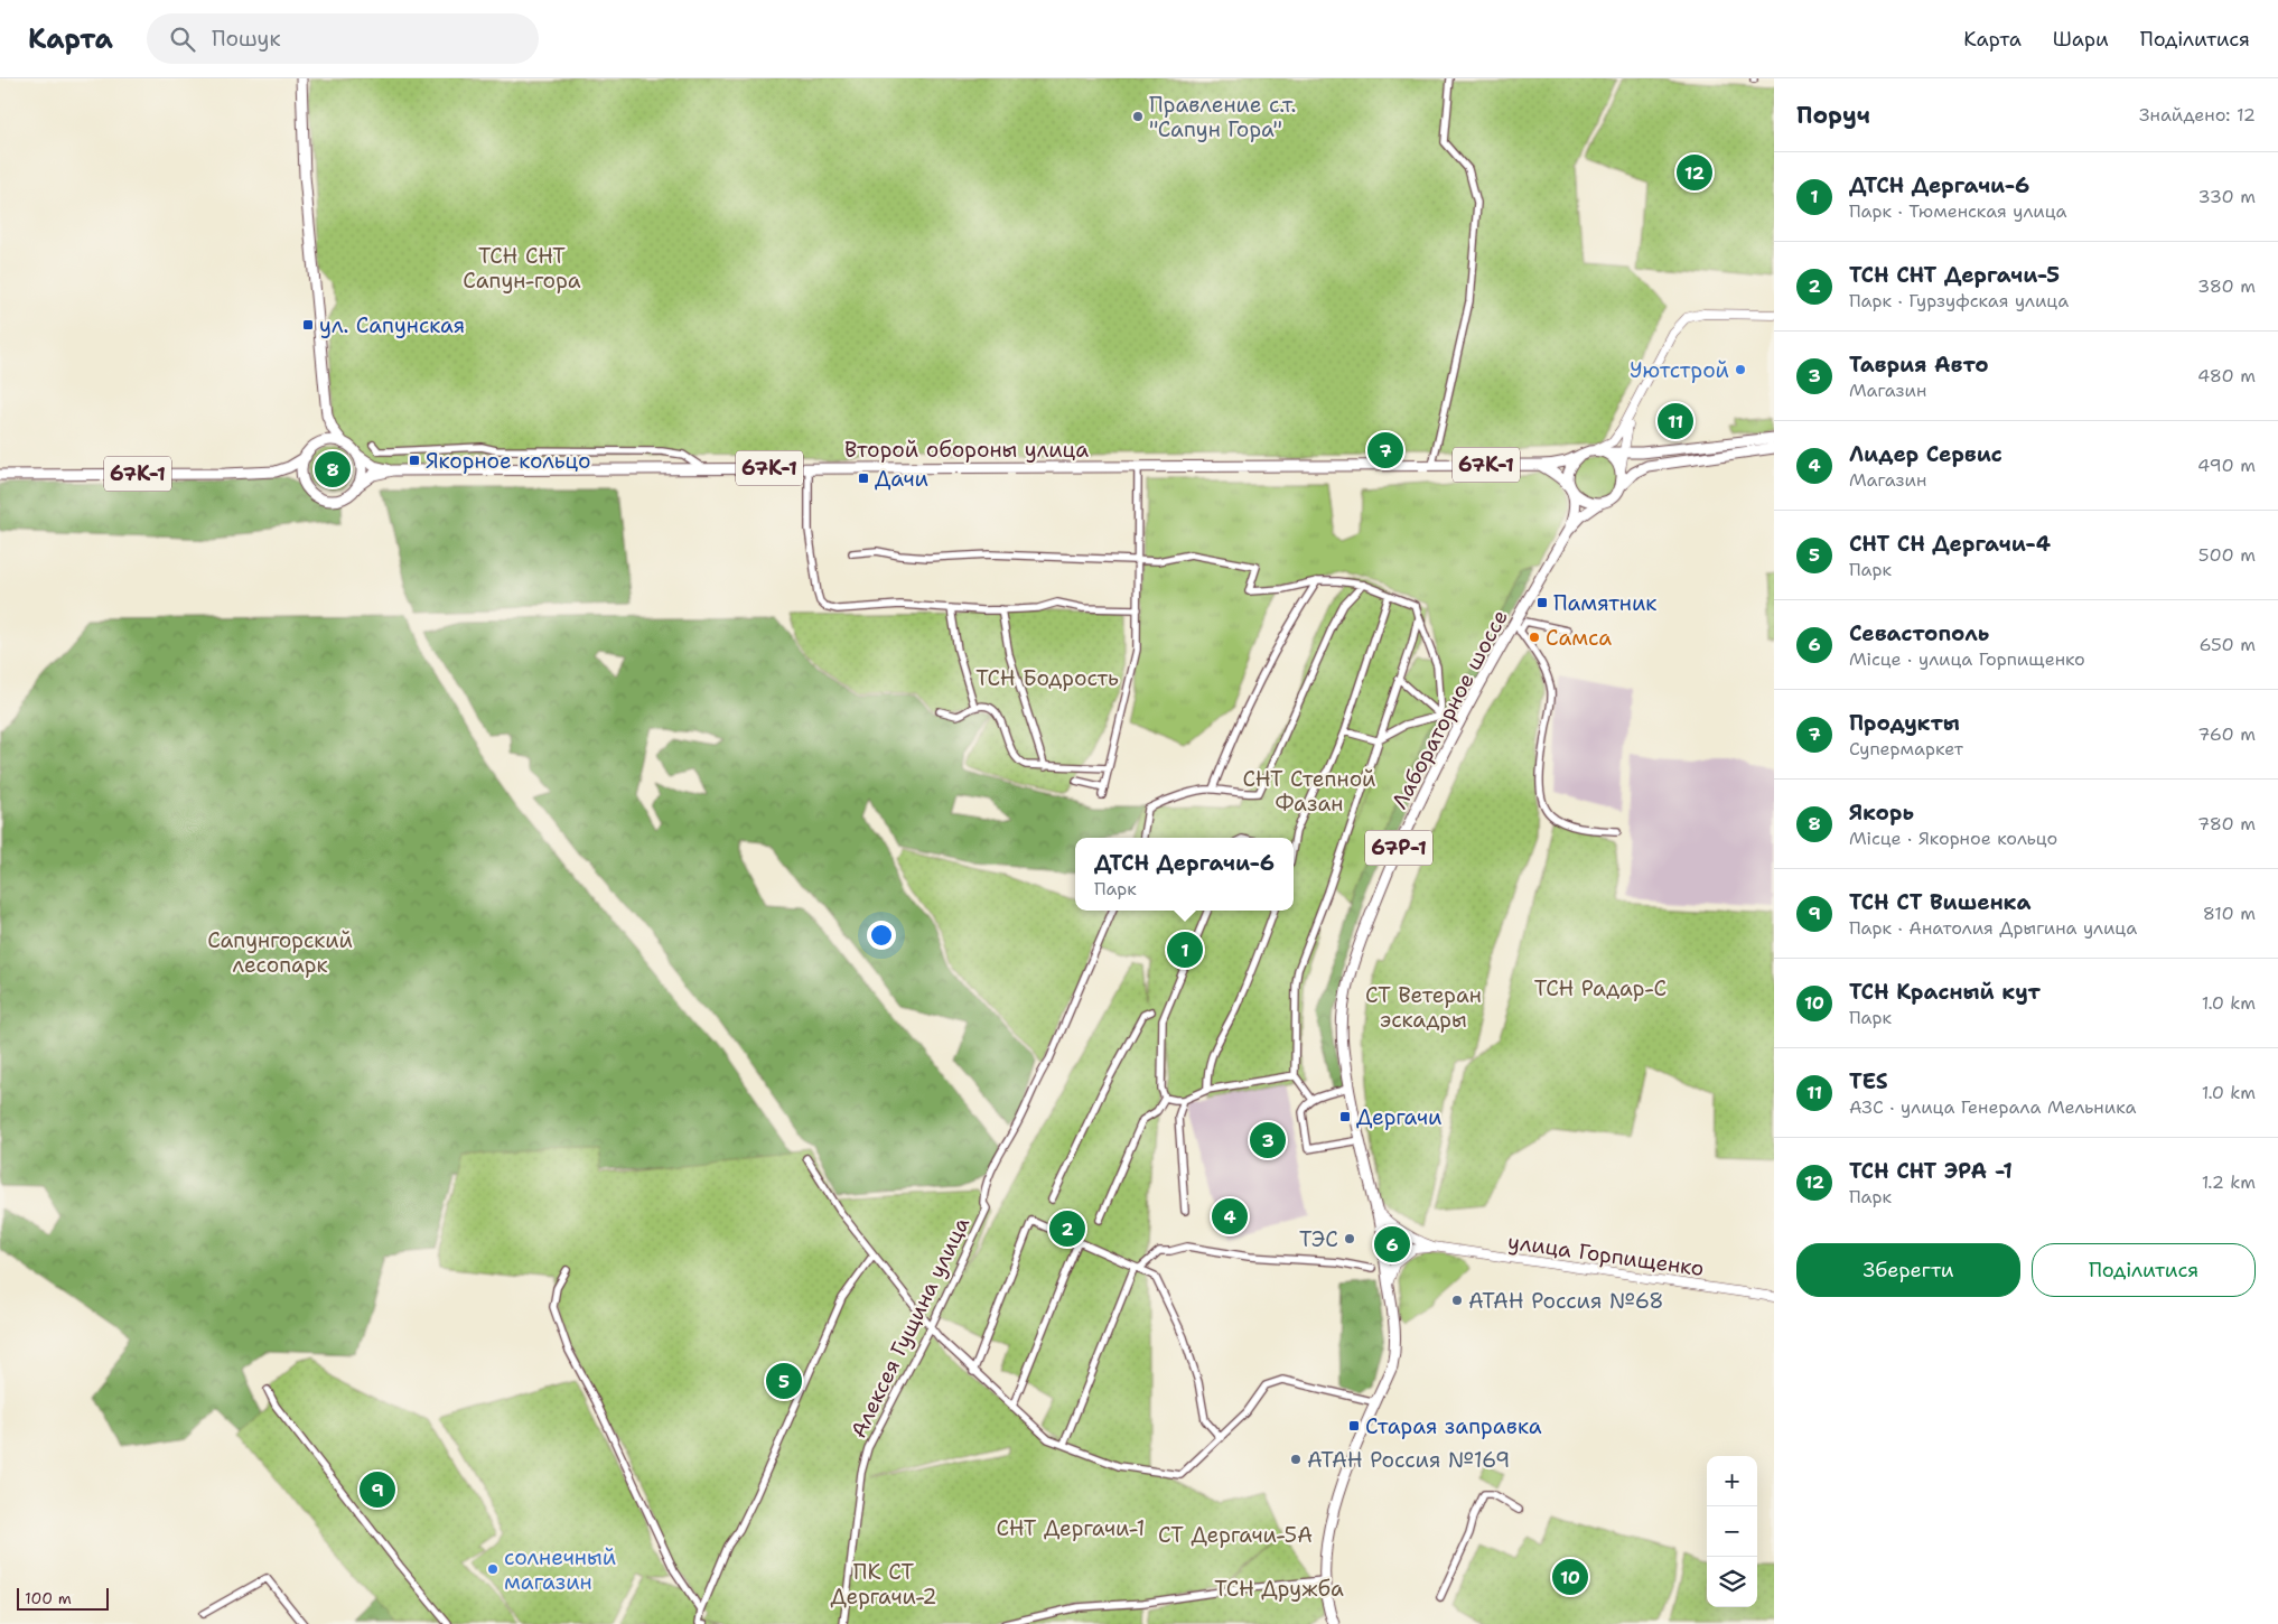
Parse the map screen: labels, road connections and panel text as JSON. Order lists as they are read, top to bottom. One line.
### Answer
{"streets":{"main road":["Второй обороны улица","67К-1","Лабораторное шоссе","67Р-1","улица Горпищенко"],"street":["Алексея Гущина улица"]},"crossings":[["Второй обороны улица","67К-1"],["67К-1","Лабораторное шоссе"],["Лабораторное шоссе","улица Горпищенко"]],"parks":["ТСН СНТ Сапун-гора","ТСН Бодрость","СНТ Степной Фазан","Сапунгорский лесопарк","ТСН Радар-С","СТ Ветеран эскадры","СНТ Дергачи-1","СТ Дергачи-5А","ПК СТ Дергачи-2","ТСН Дружба"],"places":{"other":["Правление с.т. \"Сапун Гора\"","Уютстрой","Самса","ТЭС","АТАН Россия №68","АТАН Россия №169","солнечный магазин"],"transit":["ул. Сапунская","Якорное кольцо","Дачи","Памятник","Дергачи","Старая заправка"]},"scale_bar":"100 m","page":{"header":"Карта","search":"Пошук","nav":["Карта","Шари","Поділитися"],"heading":["Поруч","Знайдено: 12"],"list":[{"mark":"1","name":"ДТСН Дергачи-6","note":"Парк · Тюменская улица","value":"330 m"},{"mark":"2","name":"ТСН СНТ Дергачи-5","note":"Парк · Гурзуфская улица","value":"380 m"},{"mark":"3","name":"Таврия Авто","note":"Магазин","value":"480 m"},{"mark":"4","name":"Лидер Сервис","note":"Магазин","value":"490 m"},{"mark":"5","name":"СНТ СН Дергачи-4","note":"Парк","value":"500 m"},{"mark":"6","name":"Севастополь","note":"Місце · улица Горпищенко","value":"650 m"},{"mark":"7","name":"Продукты","note":"Супермаркет","value":"760 m"},{"mark":"8","name":"Якорь","note":"Місце · Якорное кольцо","value":"780 m"},{"mark":"9","name":"ТСН СТ Вишенка","note":"Парк · Анатолия Дрыгина улица","value":"810 m"},{"mark":"10","name":"ТСН Красный кут","note":"Парк","value":"1.0 km"},{"mark":"11","name":"TES","note":"АЗС · улица Генерала Мельника","value":"1.0 km"},{"mark":"12","name":"ТСН СНТ ЭРА -1","note":"Парк","value":"1.2 km"}],"pins":["12","11","7","8","1","3","4","2","6","5","9","10"],"popup":["ДТСН Дергачи-6","Парк"],"buttons":["Зберегти","Поділитися"],"map_buttons":["+","−"],"scale":"100 m"}}
